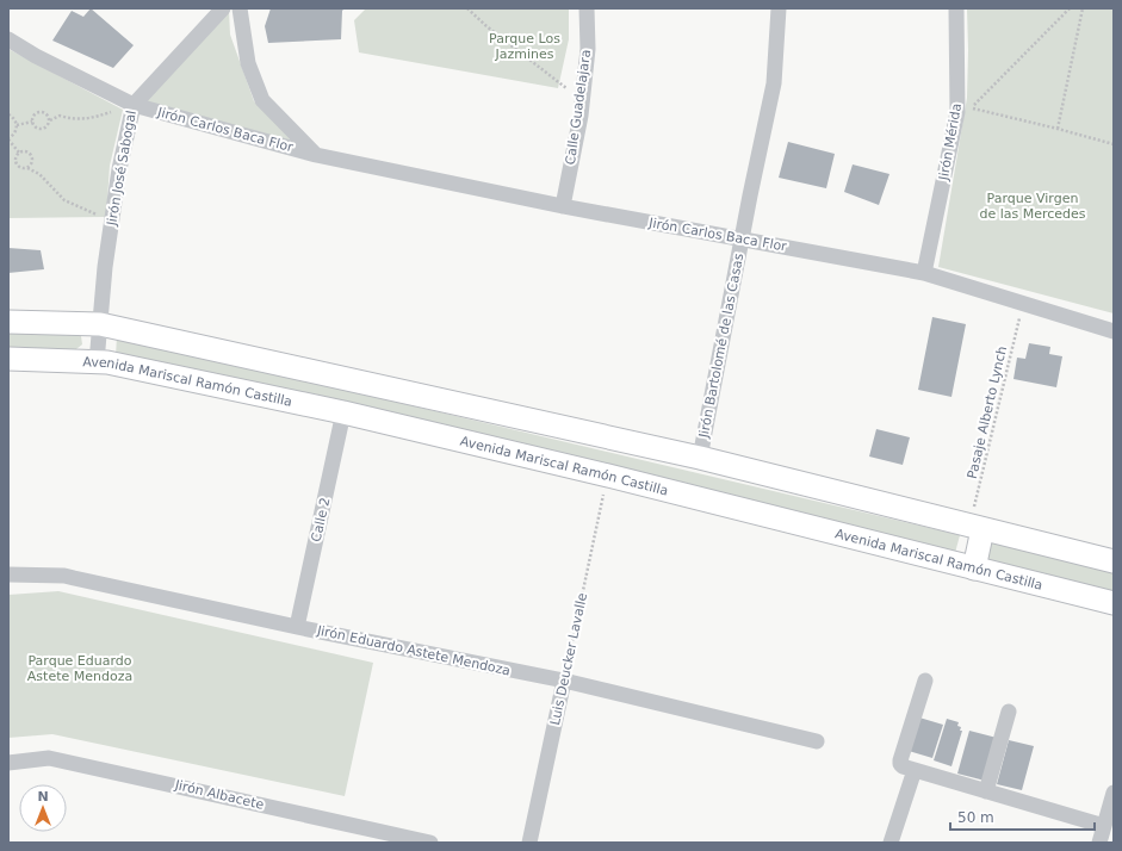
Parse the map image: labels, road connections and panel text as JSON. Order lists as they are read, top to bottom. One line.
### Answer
{"streets":{"main road":["Avenida Mariscal Ramón Castilla"],"street":["Calle Guadelajara","Jirón Carlos Baca Flor","Jirón Mérida","Jirón José Sabogal","Jirón Bartolomé de las Casas","Calle 2","Jirón Eduardo Astete Mendoza","Luis Deucker Lavalle","Jirón Albacete"],"path":["Pasaje Alberto Lynch"]},"crossings":[["Calle Guadelajara","Jirón Carlos Baca Flor"],["Jirón Carlos Baca Flor","Jirón Mérida"],["Jirón Carlos Baca Flor","Jirón José Sabogal"],["Jirón Carlos Baca Flor","Jirón Bartolomé de las Casas"],["Jirón Carlos Baca Flor","Pasaje Alberto Lynch"],["Jirón José Sabogal","Avenida Mariscal Ramón Castilla"],["Avenida Mariscal Ramón Castilla","Calle 2"],["Avenida Mariscal Ramón Castilla","Luis Deucker Lavalle"],["Calle 2","Jirón Eduardo Astete Mendoza"],["Jirón Eduardo Astete Mendoza","Luis Deucker Lavalle"]],"parks":["Parque Los Jazmines","Parque Virgen de las Mercedes","Parque Eduardo Astete Mendoza"],"scale_bar":"50 m","north":"top"}
